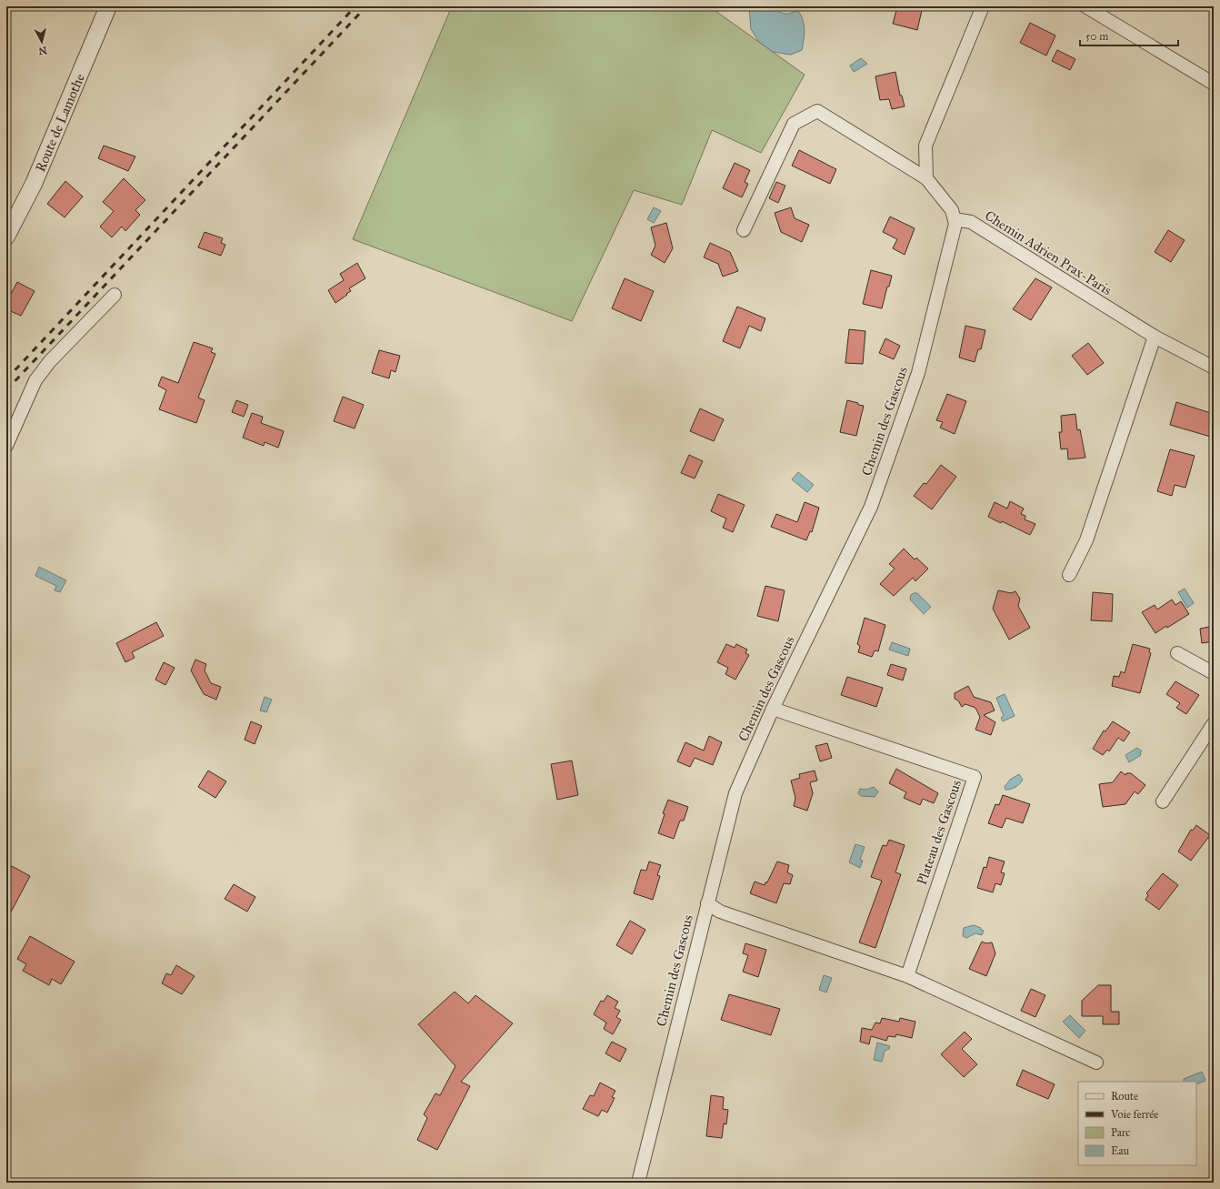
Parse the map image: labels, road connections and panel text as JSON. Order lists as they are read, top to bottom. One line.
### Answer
{"streets":{"street":["Route de Lamothe","Chemin Adrien Prax-Paris","Chemin des Gascous","Plateau des Gascous"]},"crossings":[["Chemin Adrien Prax-Paris","Chemin des Gascous"],["Chemin des Gascous","Plateau des Gascous"]],"legend":["Route","Voie ferrée","Parc","Eau"],"scale_bar":"50 m","north":"bottom"}
